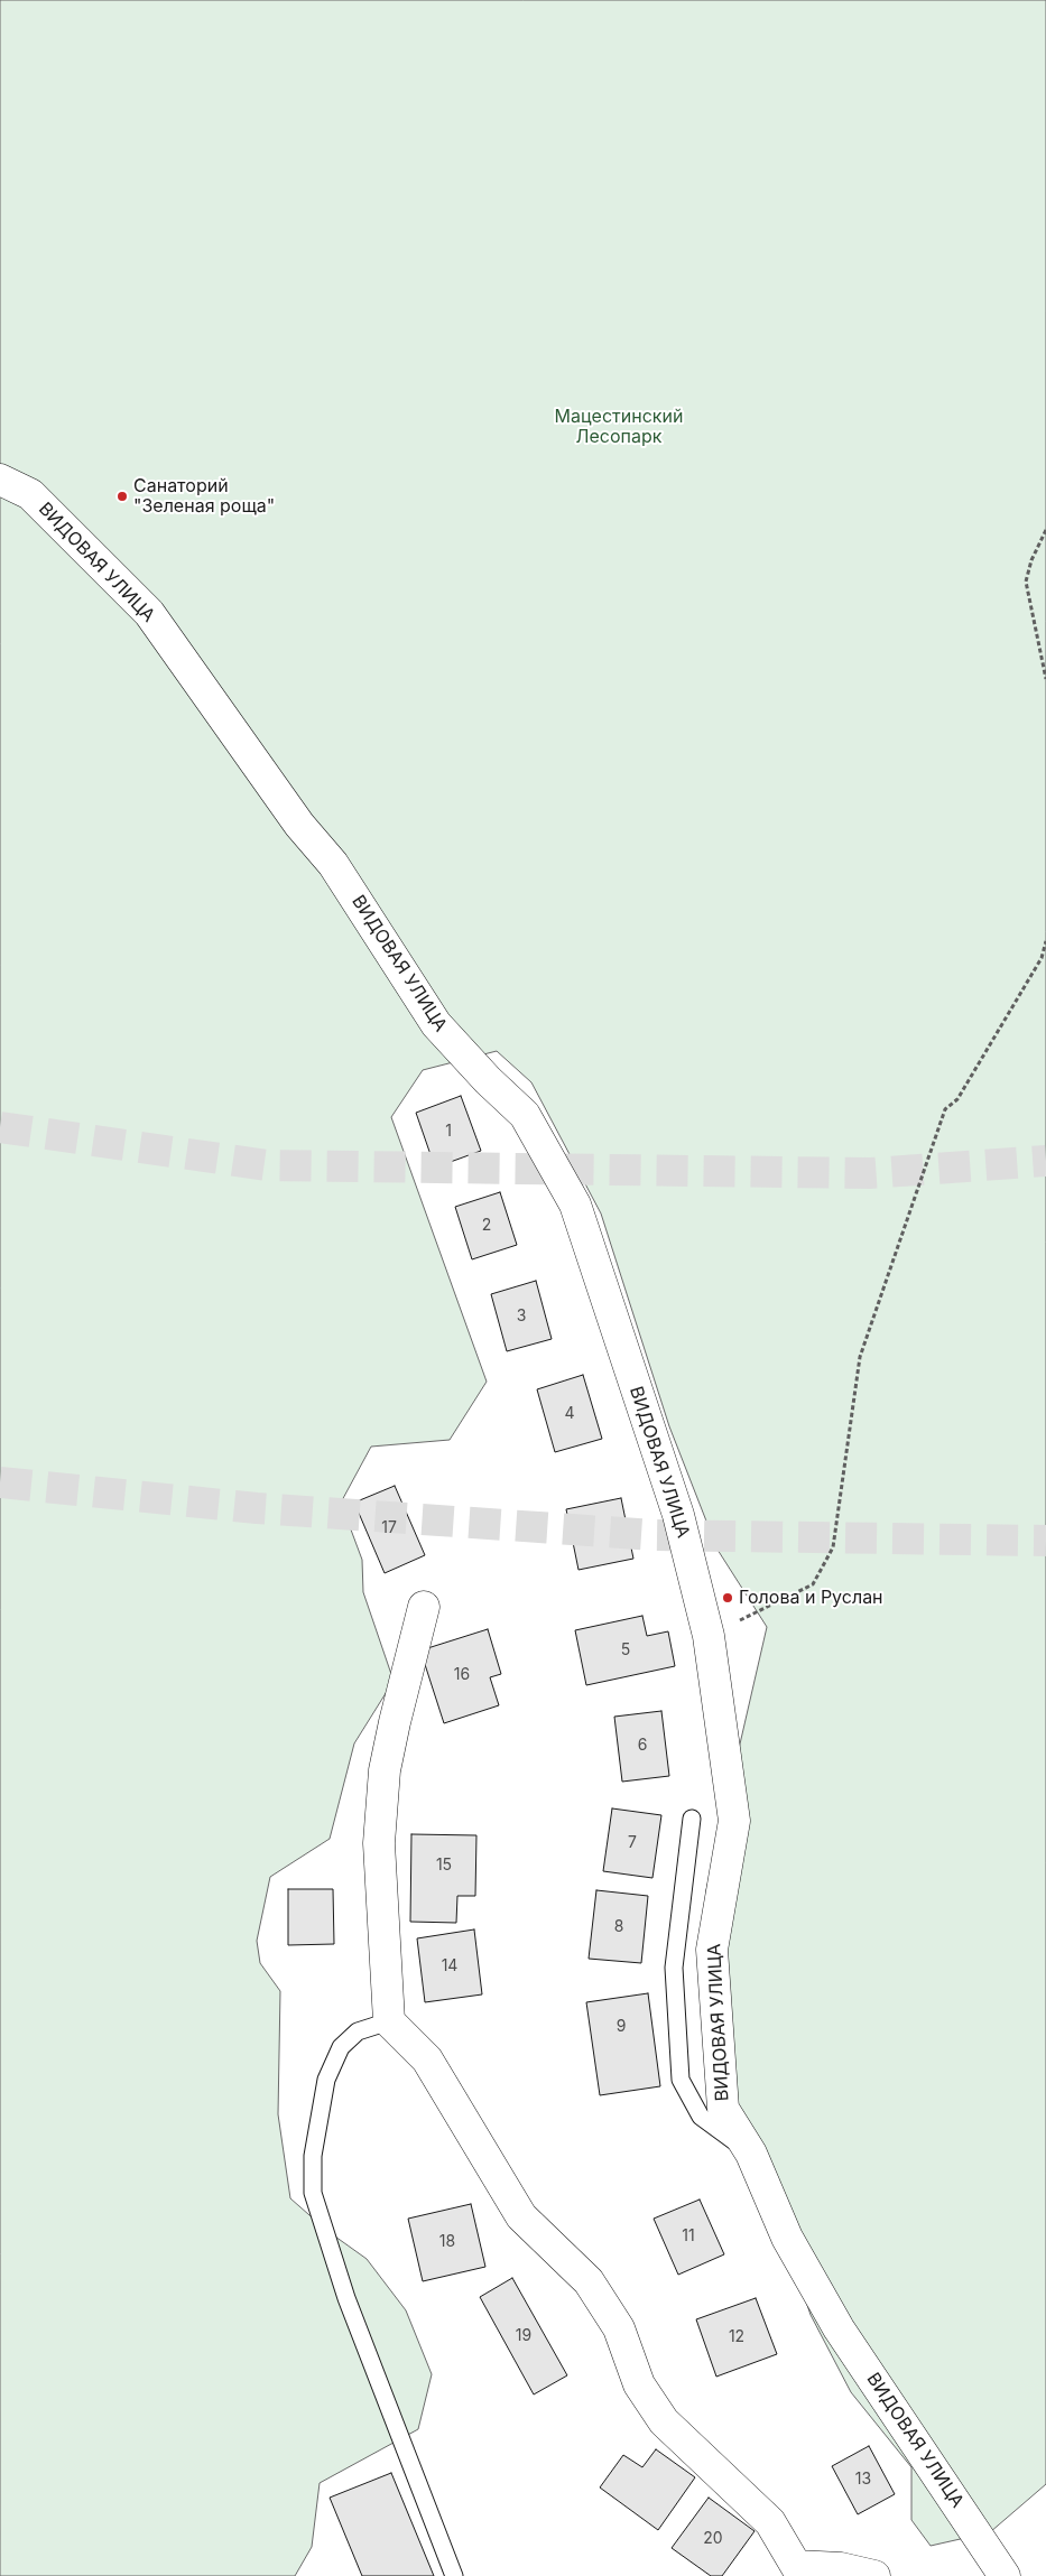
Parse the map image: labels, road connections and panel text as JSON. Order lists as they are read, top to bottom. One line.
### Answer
{"streets":{"street":["ВИДОВАЯ УЛИЦА"]},"parks":["Мацестинский Лесопарк"],"places":["Санаторий \"Зеленая роща\"","Голова и Руслан"],"house_numbers":["1","2","3","4","17","5","16","6","7","15","8","14","9","11","18","19","12","13","20"]}
